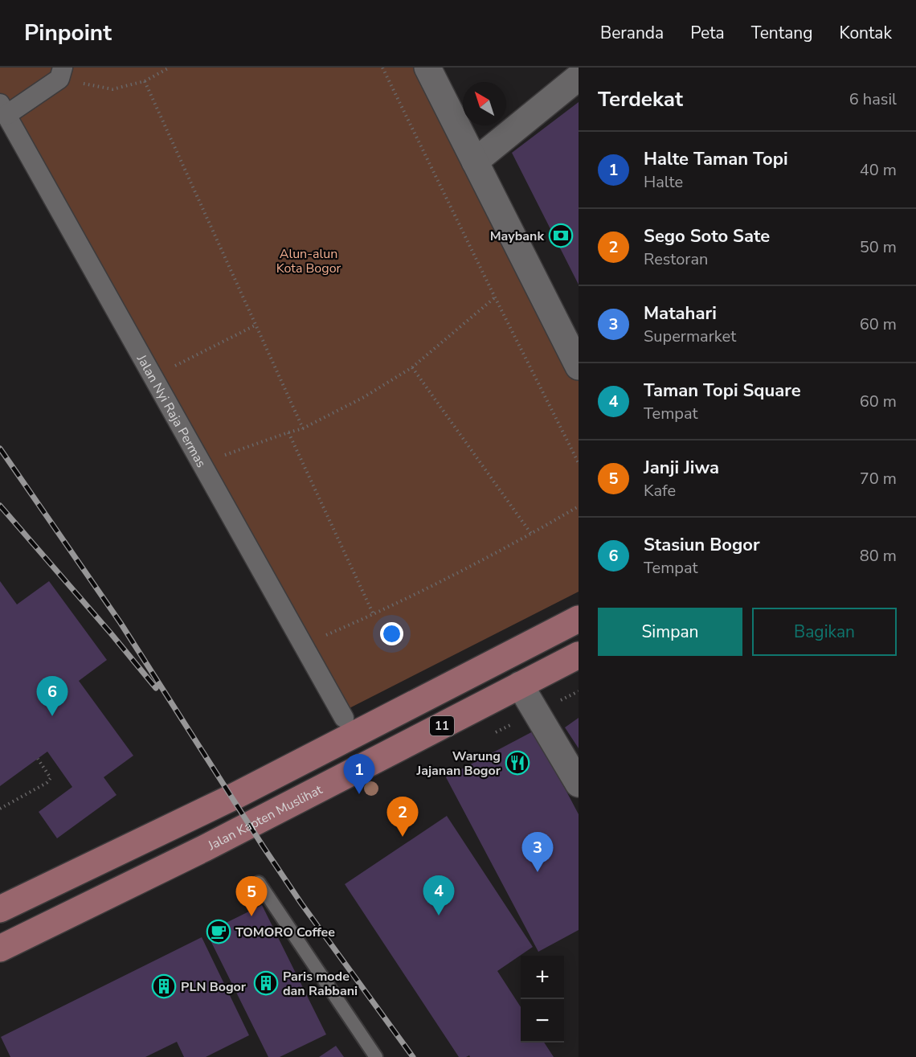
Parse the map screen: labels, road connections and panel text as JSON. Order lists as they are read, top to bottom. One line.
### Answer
{"streets":{"main road":["11","Jalan Kapten Muslihat"],"street":["Jalan Nyi Raja Permas"]},"parks":["Alun-alun Kota Bogor"],"places":{"bank":["Maybank"],"restaurant":["Warung Jajanan Bogor"],"cafe":["TOMORO Coffee"],"building":["Paris mode dan Rabbani","PLN Bogor"]},"north":"top left","page":{"header":"Pinpoint","nav":["Beranda","Peta","Tentang","Kontak"],"heading":["Terdekat","6 hasil"],"list":[{"mark":"1","name":"Halte Taman Topi","note":"Halte","value":"40 m"},{"mark":"2","name":"Sego Soto Sate","note":"Restoran","value":"50 m"},{"mark":"3","name":"Matahari","note":"Supermarket","value":"60 m"},{"mark":"4","name":"Taman Topi Square","note":"Tempat","value":"60 m"},{"mark":"5","name":"Janji Jiwa","note":"Kafe","value":"70 m"},{"mark":"6","name":"Stasiun Bogor","note":"Tempat","value":"80 m"}],"buttons":["Simpan","Bagikan"],"pins":["6","1","2","3","4","5"],"map_buttons":["+","−"]}}
